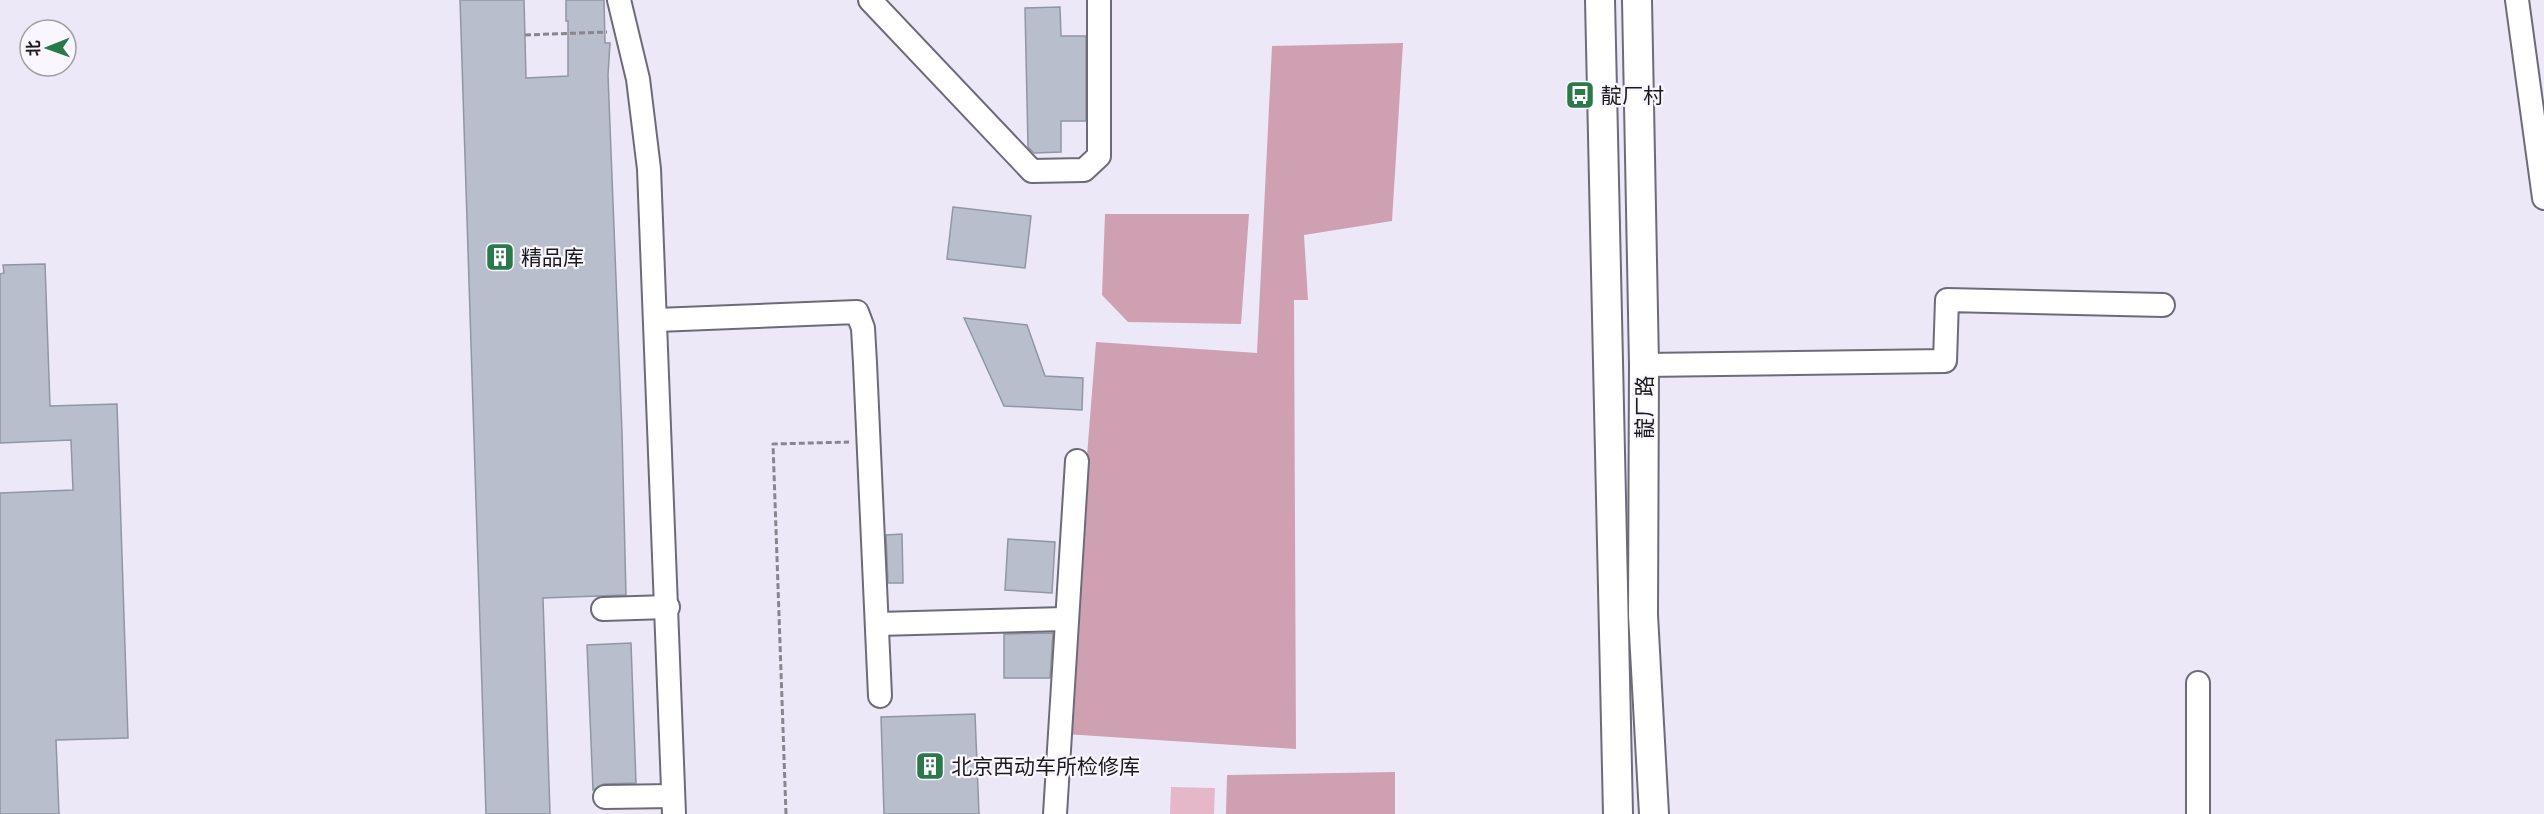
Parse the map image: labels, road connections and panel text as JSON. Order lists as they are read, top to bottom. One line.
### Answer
{"streets":{"main road":["靛厂路"]},"places":{"bus stop":["靛厂村"],"building":["精品库","北京西动车所检修库"]},"north":"left"}
